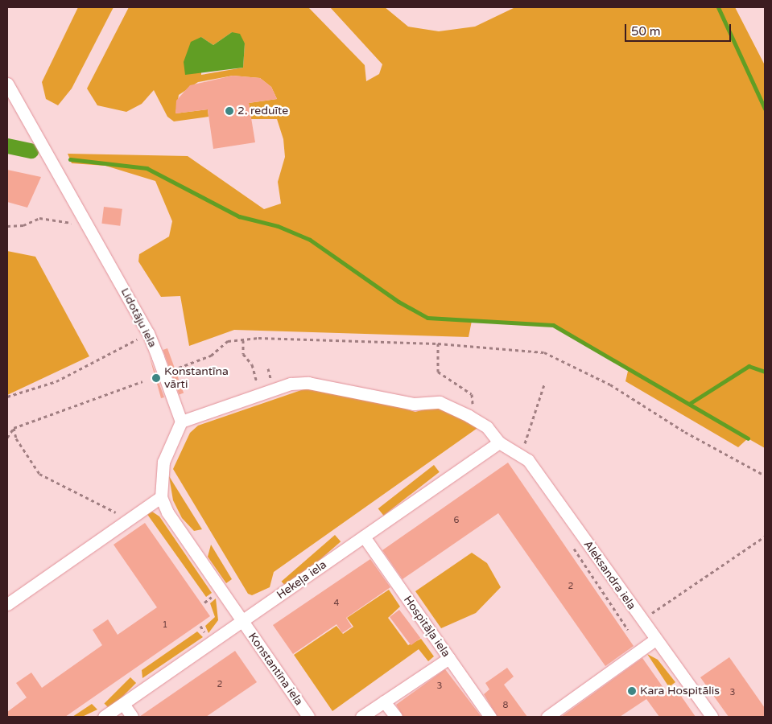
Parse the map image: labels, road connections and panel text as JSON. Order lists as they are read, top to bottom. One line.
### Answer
{"streets":{"street":["Lidotāju iela","Aleksandra iela","Hekeļa iela","Hospitāļa iela","Konstantīna iela"]},"crossings":[["Aleksandra iela","Hekeļa iela"],["Hekeļa iela","Hospitāļa iela"],["Hekeļa iela","Konstantīna iela"]],"places":["2. reduīte","Konstantīna vārti","Kara Hospitālis"],"house_numbers":["6","2","4","1","2","3","3","8"],"scale_bar":"50 m"}
